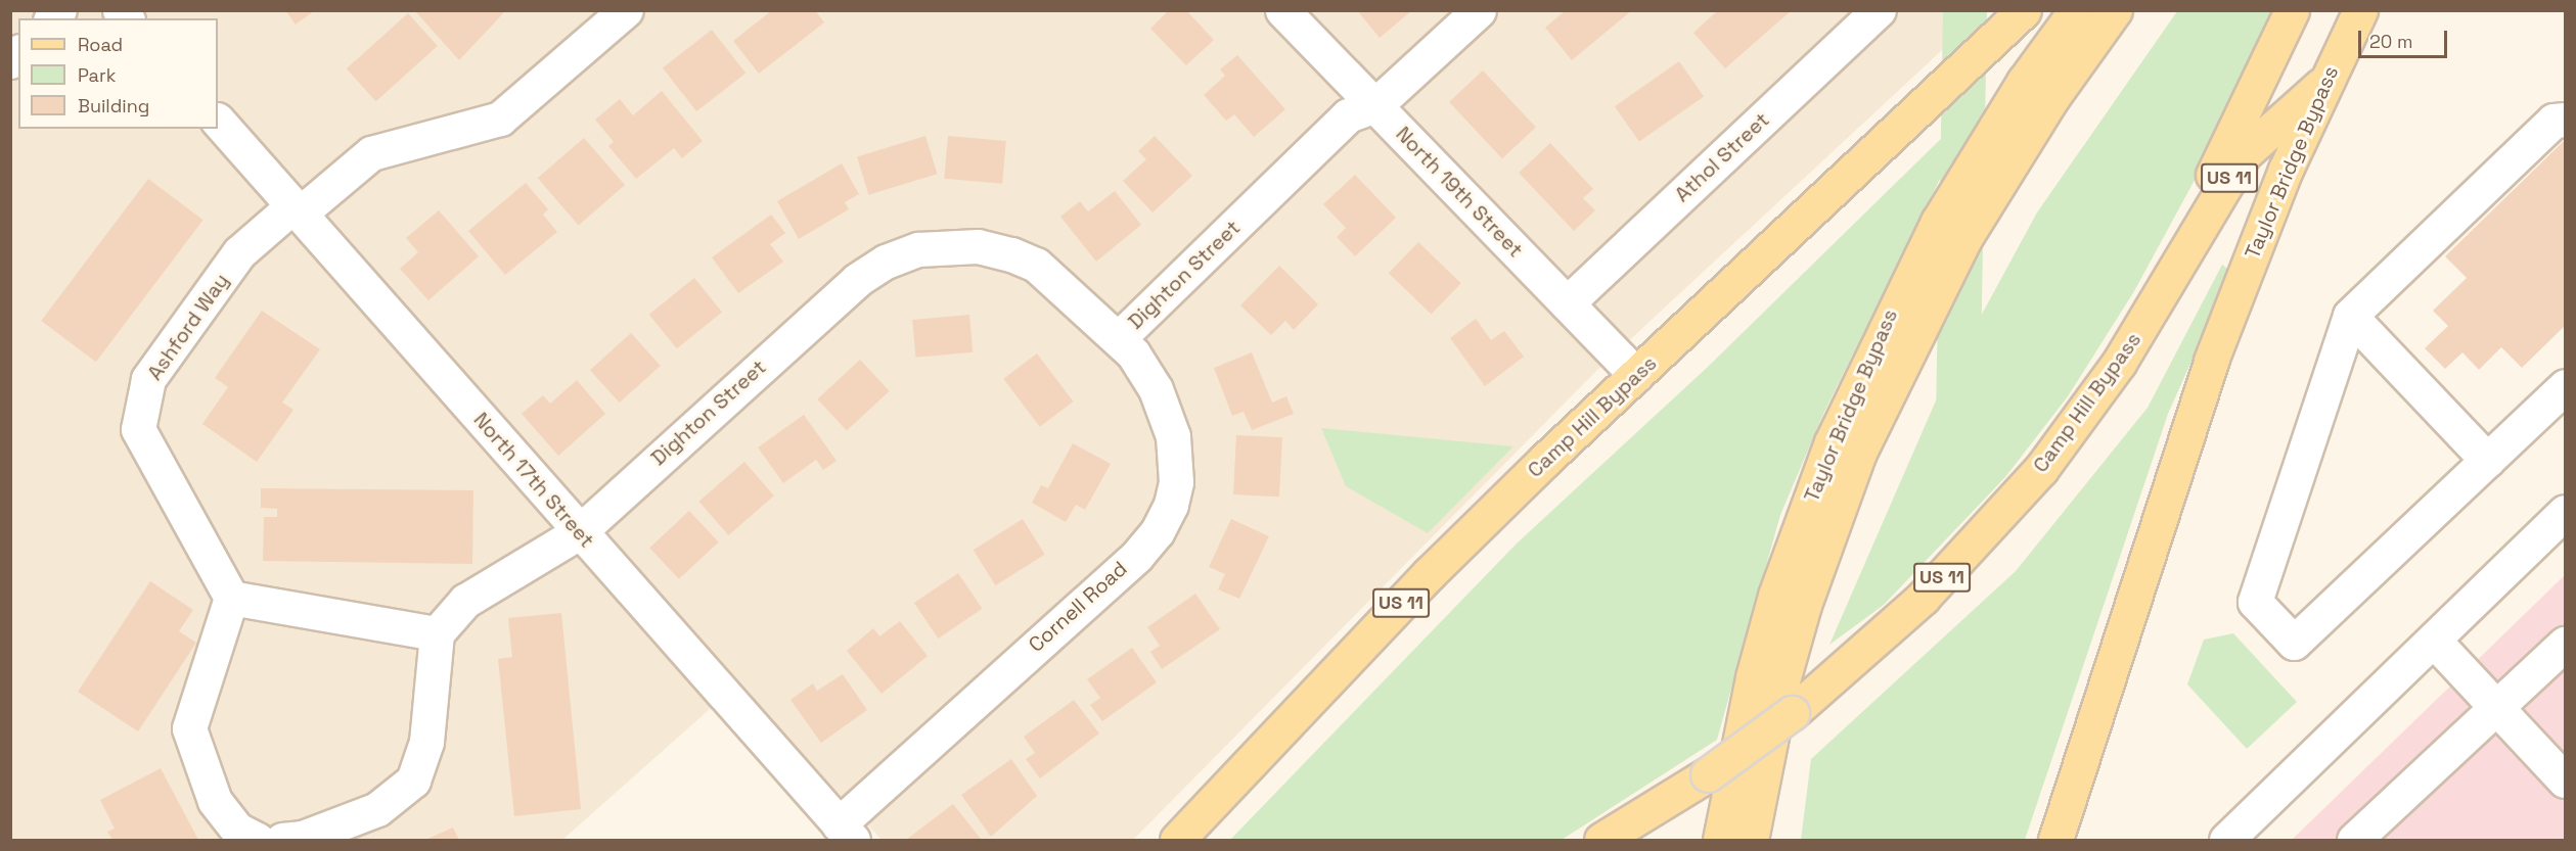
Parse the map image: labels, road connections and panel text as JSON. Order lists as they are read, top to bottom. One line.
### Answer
{"streets":{"main road":["Taylor Bridge Bypass","US 11","Camp Hill Bypass"],"street":["Athol Street","North 19th Street","Dighton Street","Ashford Way","North 17th Street","Cornell Road"]},"crossings":[["Athol Street","North 19th Street"],["Taylor Bridge Bypass","Camp Hill Bypass"],["North 19th Street","Dighton Street"],["North 19th Street","Camp Hill Bypass"],["Dighton Street","North 17th Street"],["Dighton Street","Cornell Road"],["Ashford Way","North 17th Street"],["North 17th Street","Cornell Road"]],"legend":["Road","Park","Building"],"scale_bar":"20 m"}
